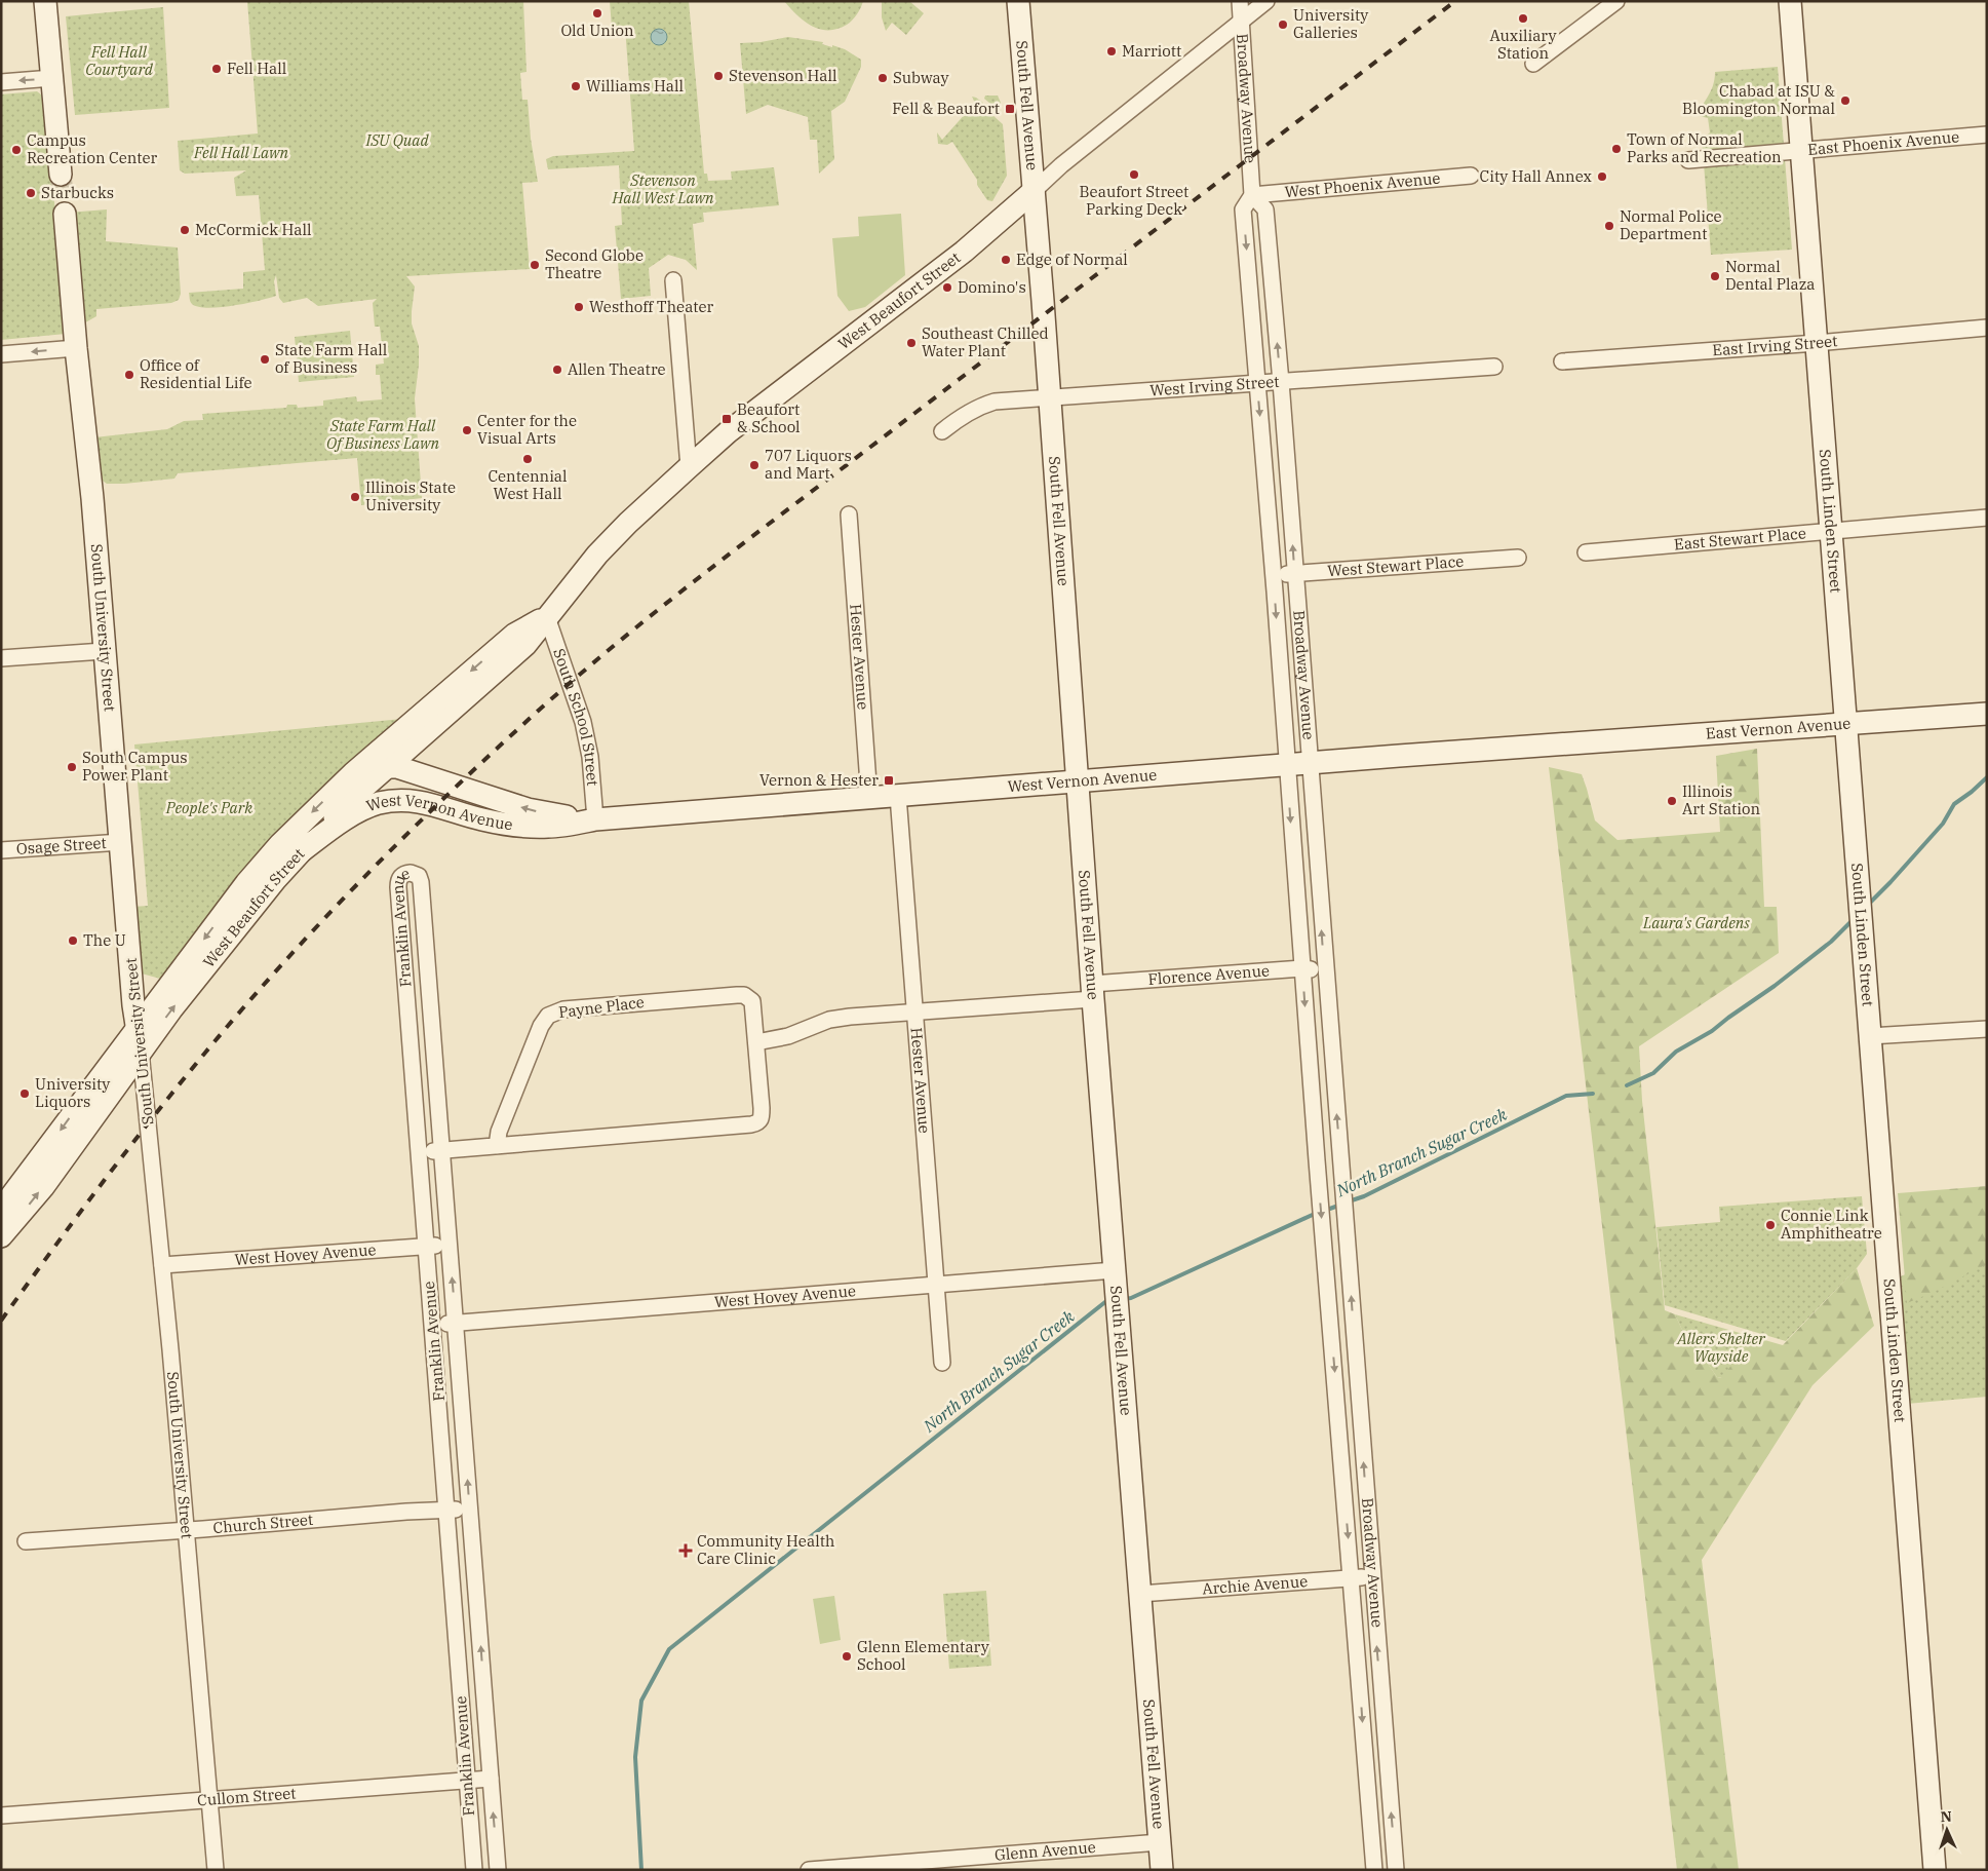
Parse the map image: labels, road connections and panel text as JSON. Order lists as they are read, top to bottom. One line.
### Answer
{"streets":{"main road":["South Fell Avenue","West Beaufort Street","South Linden Street","South University Street","East Vernon Avenue","West Vernon Avenue"],"street":["Broadway Avenue","East Phoenix Avenue","West Phoenix Avenue","East Irving Street","West Irving Street","East Stewart Place","West Stewart Place","Hester Avenue","South School Street","Osage Street","Franklin Avenue","Florence Avenue","Payne Place","West Hovey Avenue","Church Street","Archie Avenue","Cullom Street","Glenn Avenue"]},"crossings":[["Broadway Avenue","West Phoenix Avenue"],["Broadway Avenue","West Beaufort Street"],["Broadway Avenue","West Irving Street"],["Broadway Avenue","West Stewart Place"],["Broadway Avenue","West Vernon Avenue"],["Broadway Avenue","Florence Avenue"],["Broadway Avenue","Archie Avenue"],["South Fell Avenue","West Beaufort Street"],["South Fell Avenue","West Irving Street"],["South Fell Avenue","West Vernon Avenue"],["South Fell Avenue","Florence Avenue"],["South Fell Avenue","West Hovey Avenue"],["South Fell Avenue","Archie Avenue"],["South Fell Avenue","Glenn Avenue"],["East Phoenix Avenue","South Linden Street"],["West Beaufort Street","South University Street"],["West Beaufort Street","South School Street"],["West Beaufort Street","West Vernon Avenue"],["East Irving Street","South Linden Street"],["South Linden Street","East Stewart Place"],["South Linden Street","East Vernon Avenue"],["South University Street","Osage Street"],["South University Street","West Hovey Avenue"],["South University Street","Church Street"],["South University Street","Cullom Street"],["Hester Avenue","West Vernon Avenue"],["Hester Avenue","Florence Avenue"],["Hester Avenue","West Hovey Avenue"],["South School Street","West Vernon Avenue"],["East Vernon Avenue","West Vernon Avenue"],["Franklin Avenue","Payne Place"],["Franklin Avenue","West Hovey Avenue"],["Franklin Avenue","Church Street"],["Franklin Avenue","Cullom Street"]],"water":["North Branch Sugar Creek"],"parks":["Fell Hall Courtyard","ISU Quad","Fell Hall Lawn","Stevenson Hall West Lawn","State Farm Hall Of Business Lawn","People's Park","Laura's Gardens","Allers Shelter Wayside"],"places":{"other":["Old Union","Auxiliary Station","University Galleries","Marriott","Fell Hall","Stevenson Hall","Subway","Williams Hall","Chabad at ISU & Bloomington Normal","Town of Normal Parks and Recreation","Campus Recreation Center","Beaufort Street Parking Deck","City Hall Annex","Starbucks","Normal Police Department","McCormick Hall","Edge of Normal","Second Globe Theatre","Normal Dental Plaza","Domino's","Westhoff Theater","Southeast Chilled Water Plant","State Farm Hall of Business","Allen Theatre","Office of Residential Life","Center for the Visual Arts","Centennial West Hall","707 Liquors and Mart","Illinois State University","South Campus Power Plant","Illinois Art Station","The U","University Liquors","Connie Link Amphitheatre","Glenn Elementary School"],"transit":["Fell & Beaufort","Beaufort & School","Vernon & Hester"],"health":["Community Health Care Clinic"]},"north":"top"}
